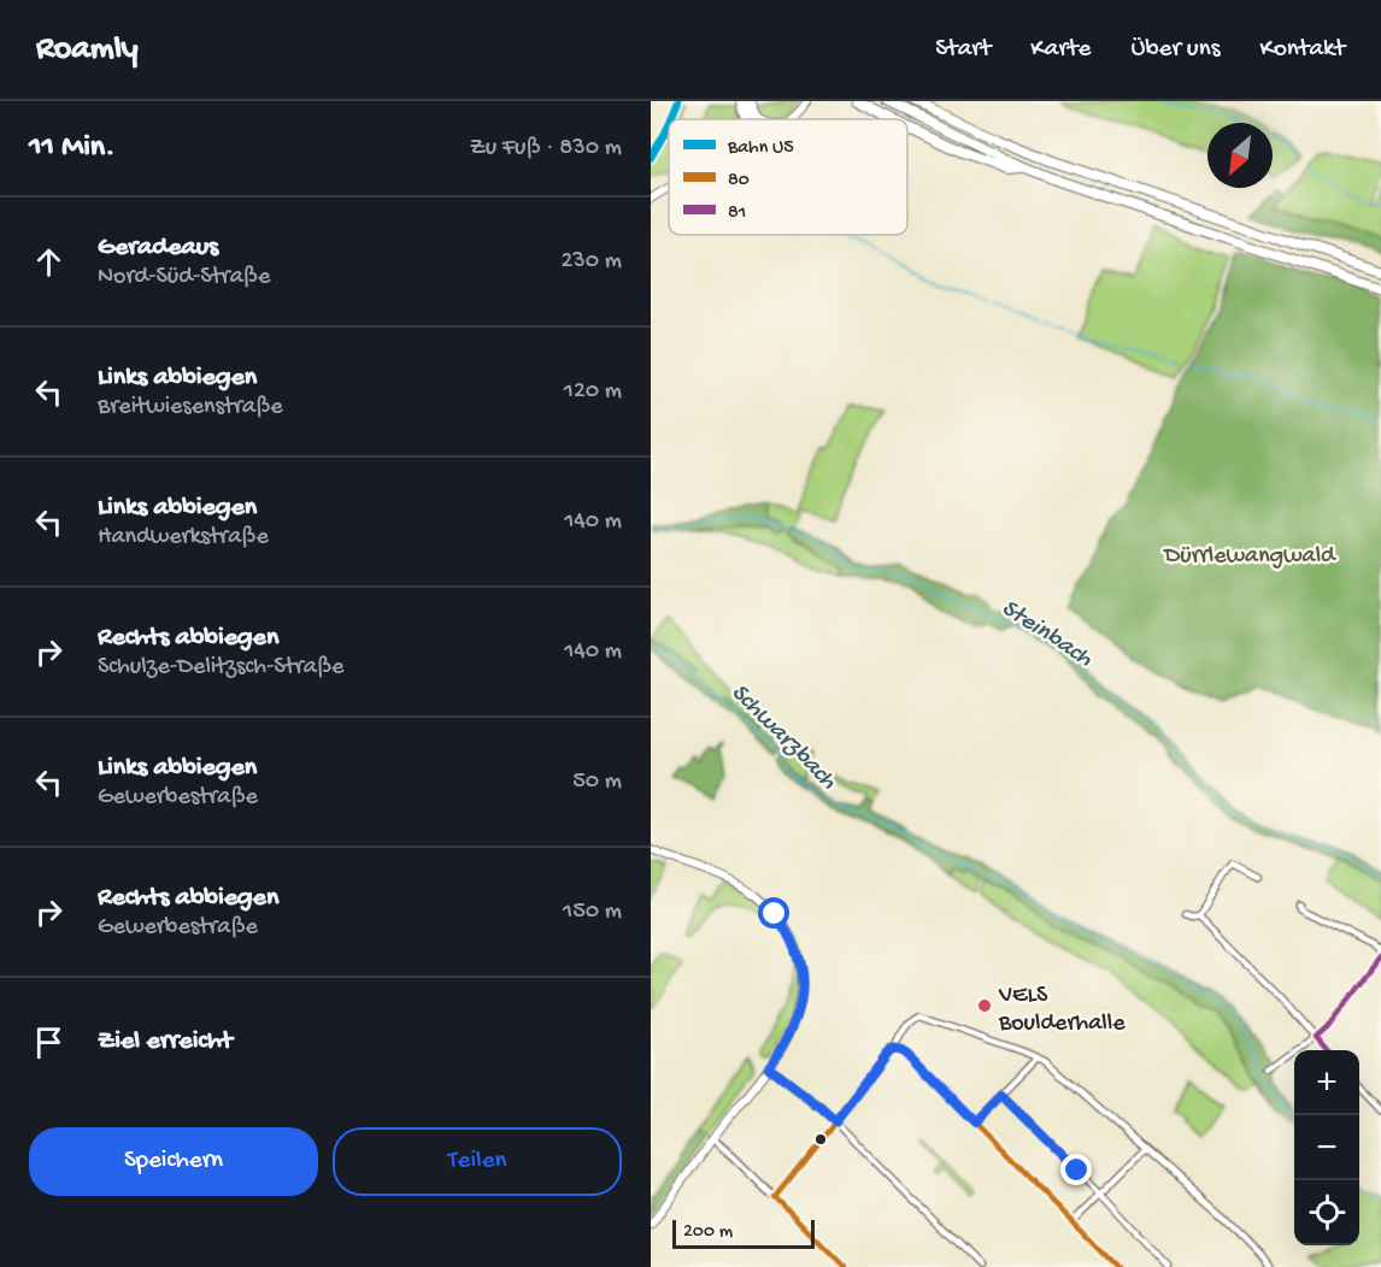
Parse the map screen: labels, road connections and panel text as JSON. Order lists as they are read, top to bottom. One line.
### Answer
{"water":["Steinbach","Schwarzbach"],"parks":["Dürrlewangwald"],"places":["VELS Boulderhalle"],"lines":["rail line U5","transit line 81","transit line 80"],"legend":["Bahn U5","80","81"],"scale_bar":"200 m","north":"bottom left","page":{"header":"Roamly","nav":["Start","Karte","Über uns","Kontakt"],"heading":["11 Min.","Zu Fuß · 830 m"],"list":[["Geradeaus","Nord-Süd-Straße","230 m"],["Links abbiegen","Breitwiesenstraße","120 m"],["Links abbiegen","Handwerkstraße","140 m"],["Rechts abbiegen","Schulze-Delitzsch-Straße","140 m"],["Links abbiegen","Gewerbestraße","50 m"],["Rechts abbiegen","Gewerbestraße","150 m"],"Ziel erreicht"],"map_buttons":["+","−"],"buttons":["Speichern","Teilen"],"scale":"200 m"}}
